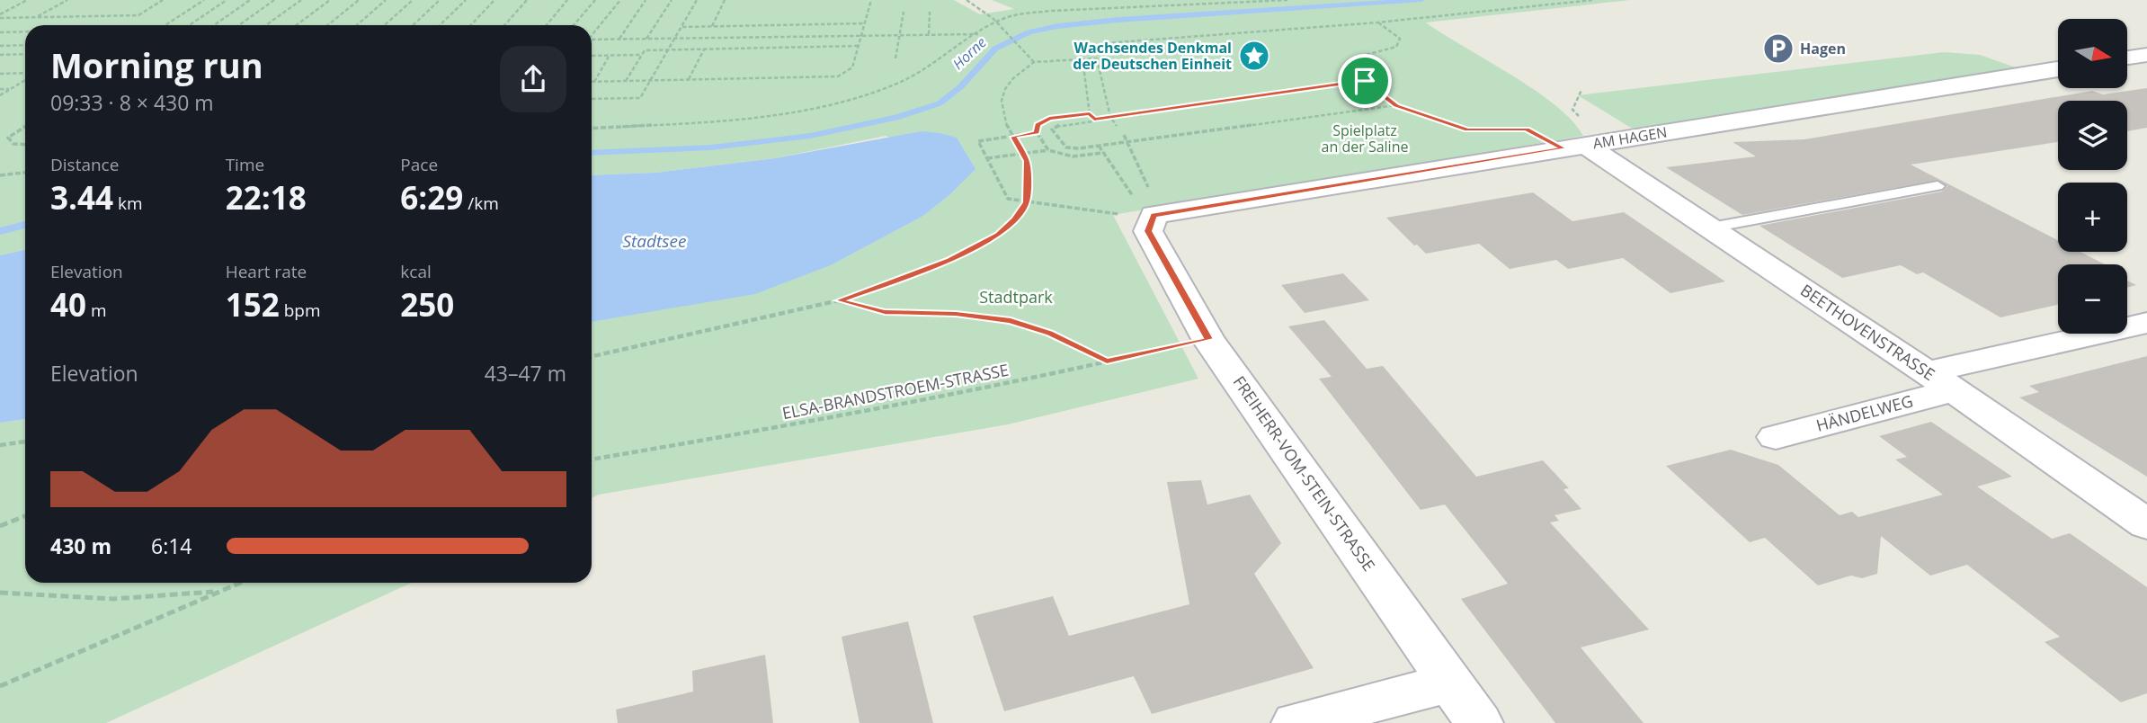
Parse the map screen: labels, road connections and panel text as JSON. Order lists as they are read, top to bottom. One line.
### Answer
{"streets":{"street":["AM HAGEN","BEETHOVENSTRASSE","HÄNDELWEG","FREIHERR-VOM-STEIN-STRASSE"],"path":["ELSA-BRANDSTROEM-STRASSE"]},"crossings":[["AM HAGEN","BEETHOVENSTRASSE"],["AM HAGEN","FREIHERR-VOM-STEIN-STRASSE"],["BEETHOVENSTRASSE","HÄNDELWEG"],["ELSA-BRANDSTROEM-STRASSE","FREIHERR-VOM-STEIN-STRASSE"]],"water":["Horne","Stadtsee"],"parks":["Spielplatz an der Saline","Stadtpark"],"places":{"parking":["Hagen"],"place":["Wachsendes Denkmal der Deutschen Einheit"]},"north":"right","page":{"map_buttons":["+","−"],"heading":["Morning run","09:33 · 8 × 430 m"],"stats":[["Distance","3.44 km"],["Time","22:18"],["Pace","6:29 /km"],["Elevation","40 m"],["Heart rate","152 bpm"],["kcal","250"]],"chart":["Elevation","43–47 m"],"list":[{"name":"430 m","note":"6:14"}]}}
